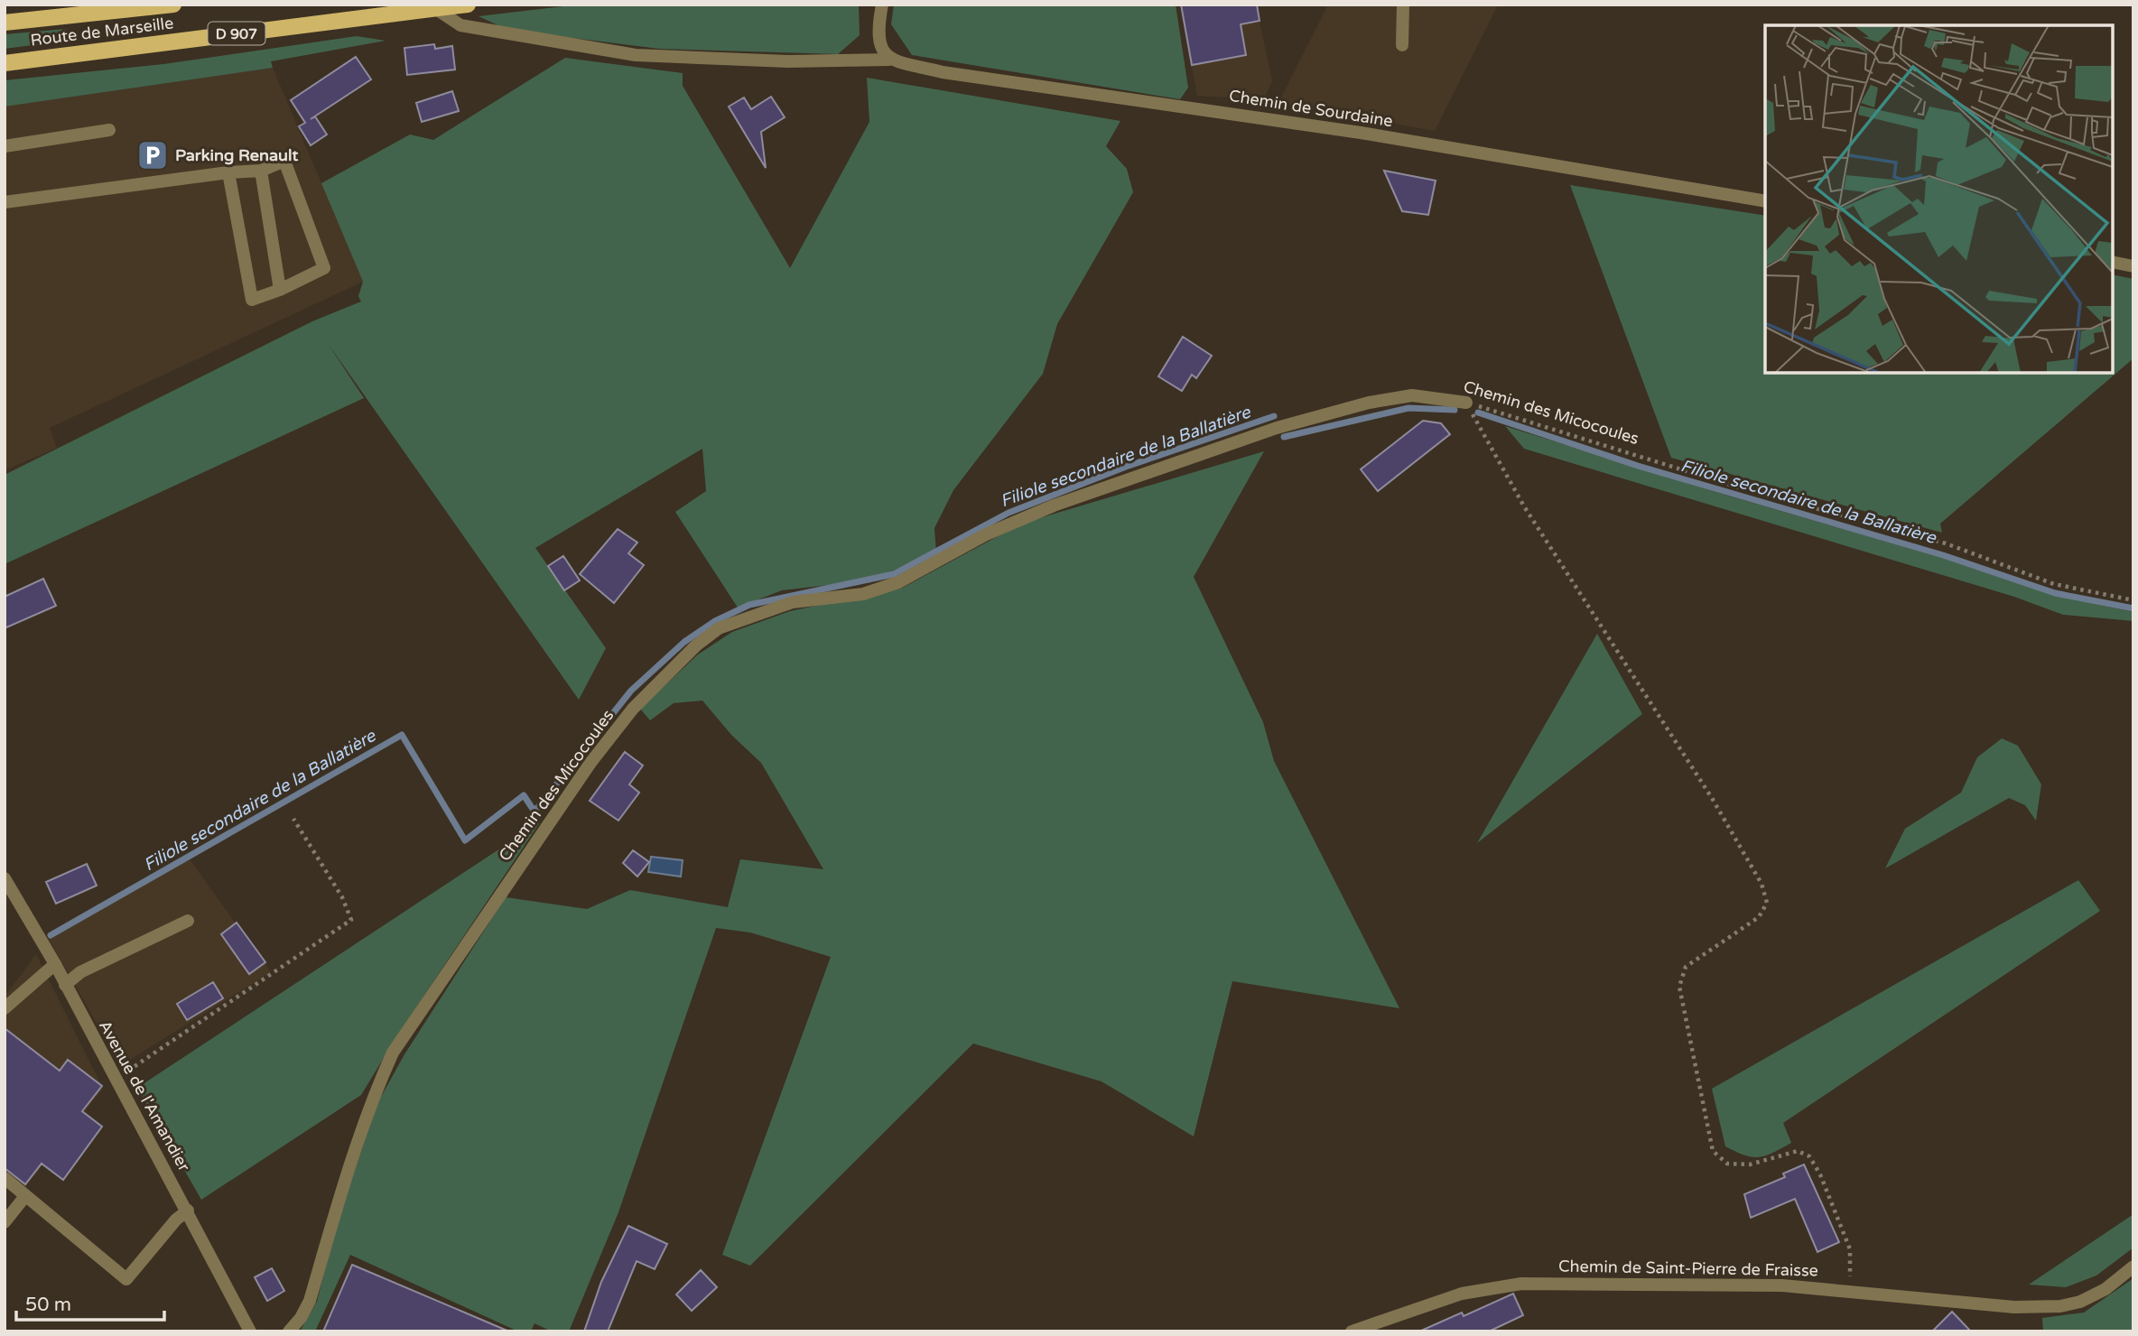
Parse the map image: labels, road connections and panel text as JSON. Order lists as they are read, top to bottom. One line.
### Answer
{"streets":{"main road":["Route de Marseille","D 907"],"street":["Chemin de Sourdaine","Chemin des Micocoules","Avenue de l'Amandier","Chemin de Saint-Pierre de Fraisse"]},"crossings":[["Route de Marseille","Chemin de Sourdaine"]],"water":["Filiole secondaire de la Ballatière"],"places":{"parking":["Parking Renault"]},"scale_bar":"50 m"}
